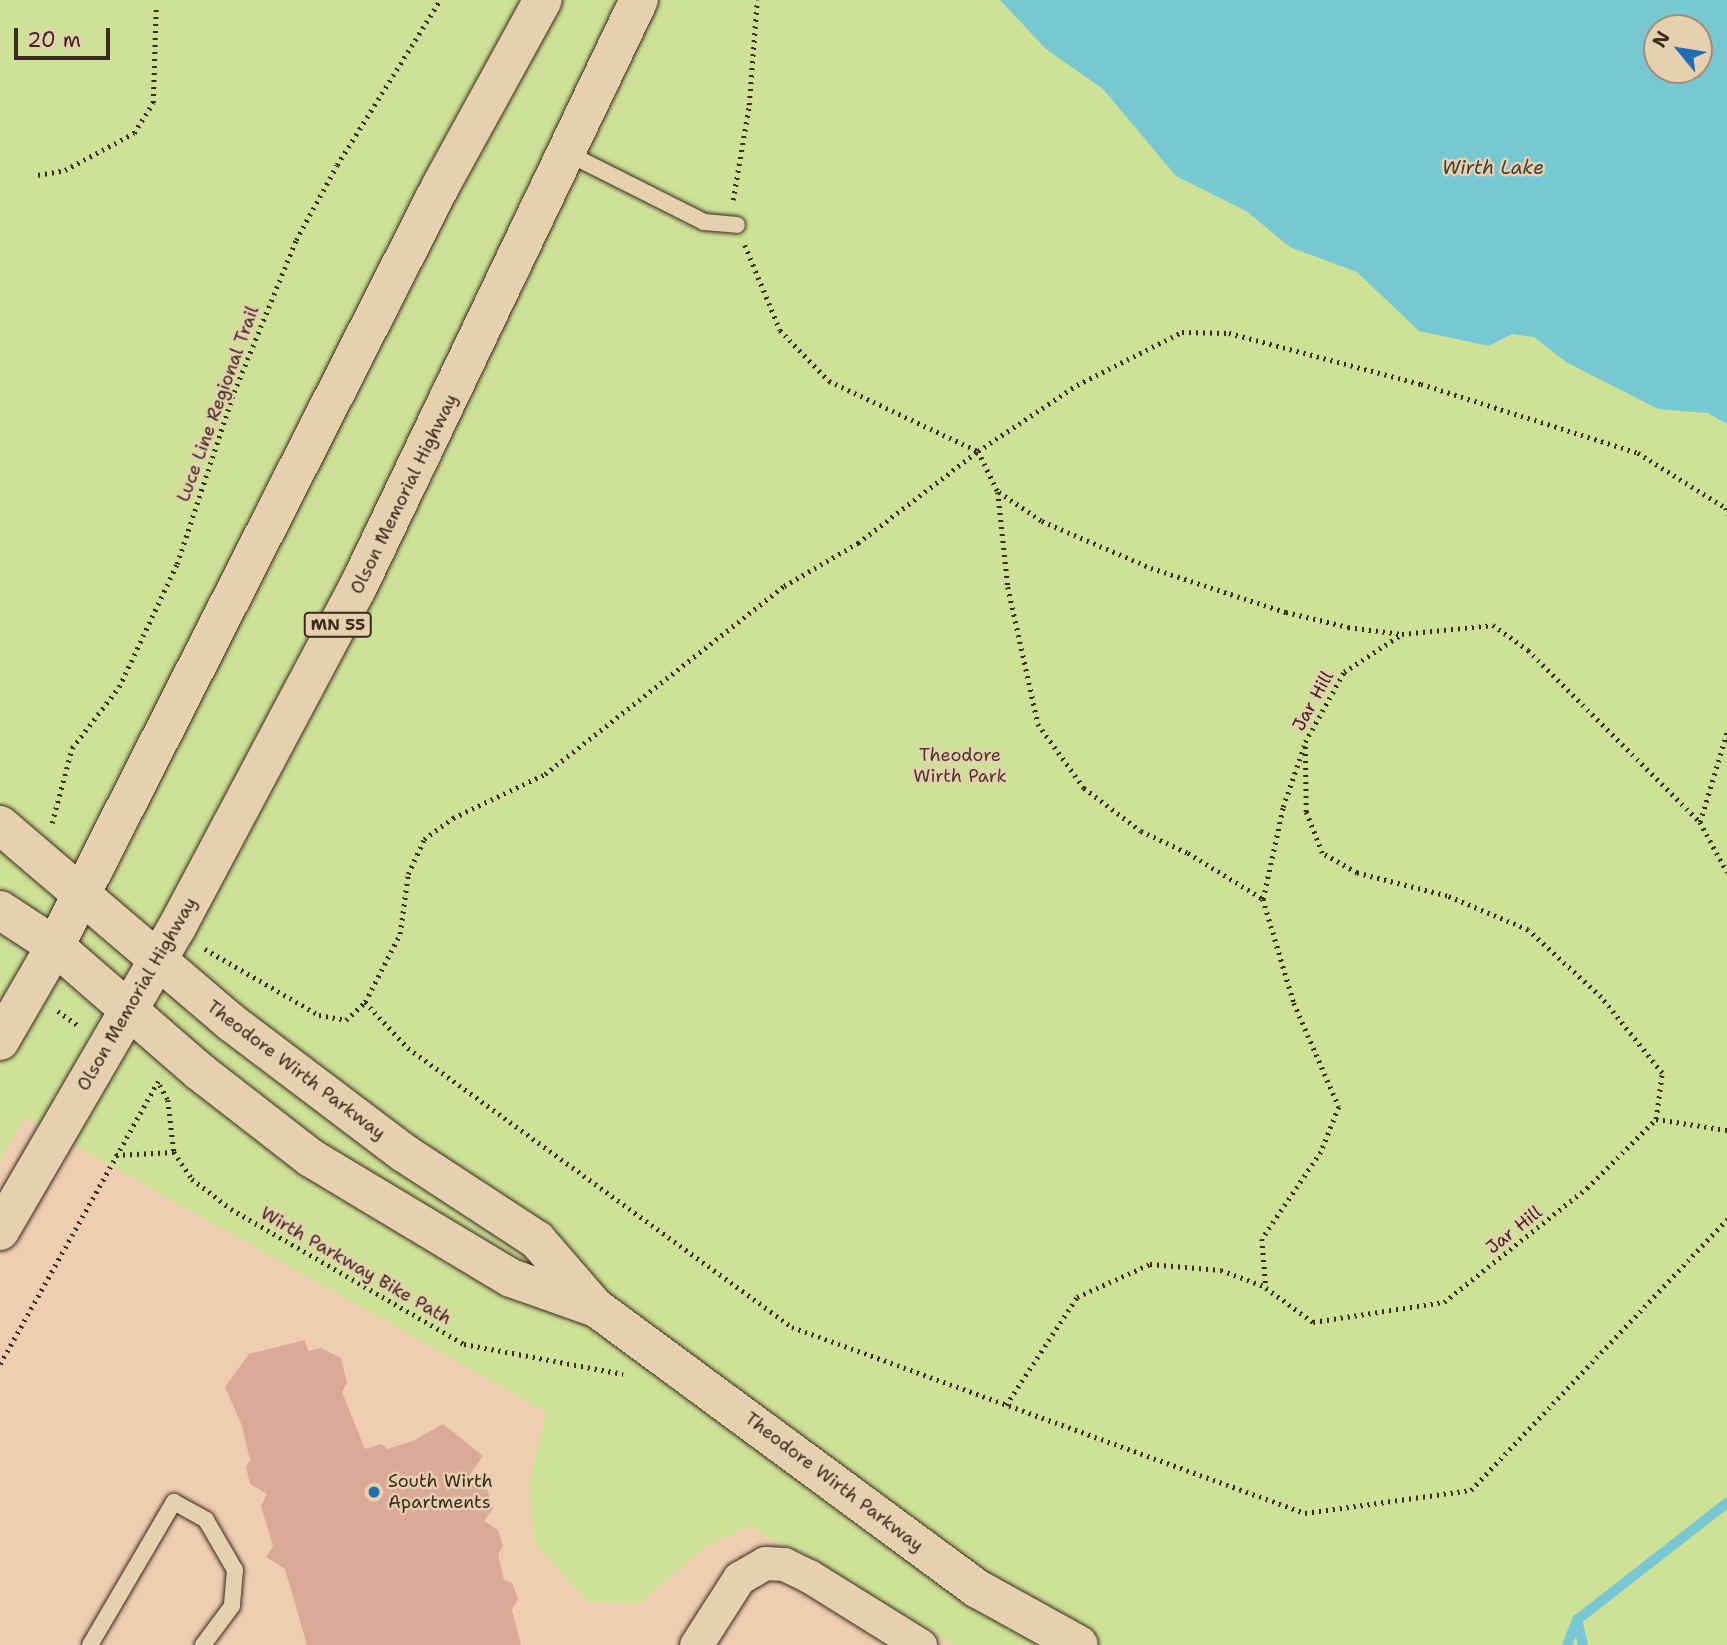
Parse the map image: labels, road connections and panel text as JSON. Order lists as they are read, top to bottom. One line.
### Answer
{"streets":{"main road":["Olson Memorial Highway","MN 55","Theodore Wirth Parkway"],"path":["Luce Line Regional Trail","Jar Hill","Wirth Parkway Bike Path"]},"crossings":[["Olson Memorial Highway","Theodore Wirth Parkway"]],"water":["Wirth Lake"],"parks":["Theodore Wirth Park"],"places":["South Wirth Apartments"],"scale_bar":"20 m","north":"top left"}
